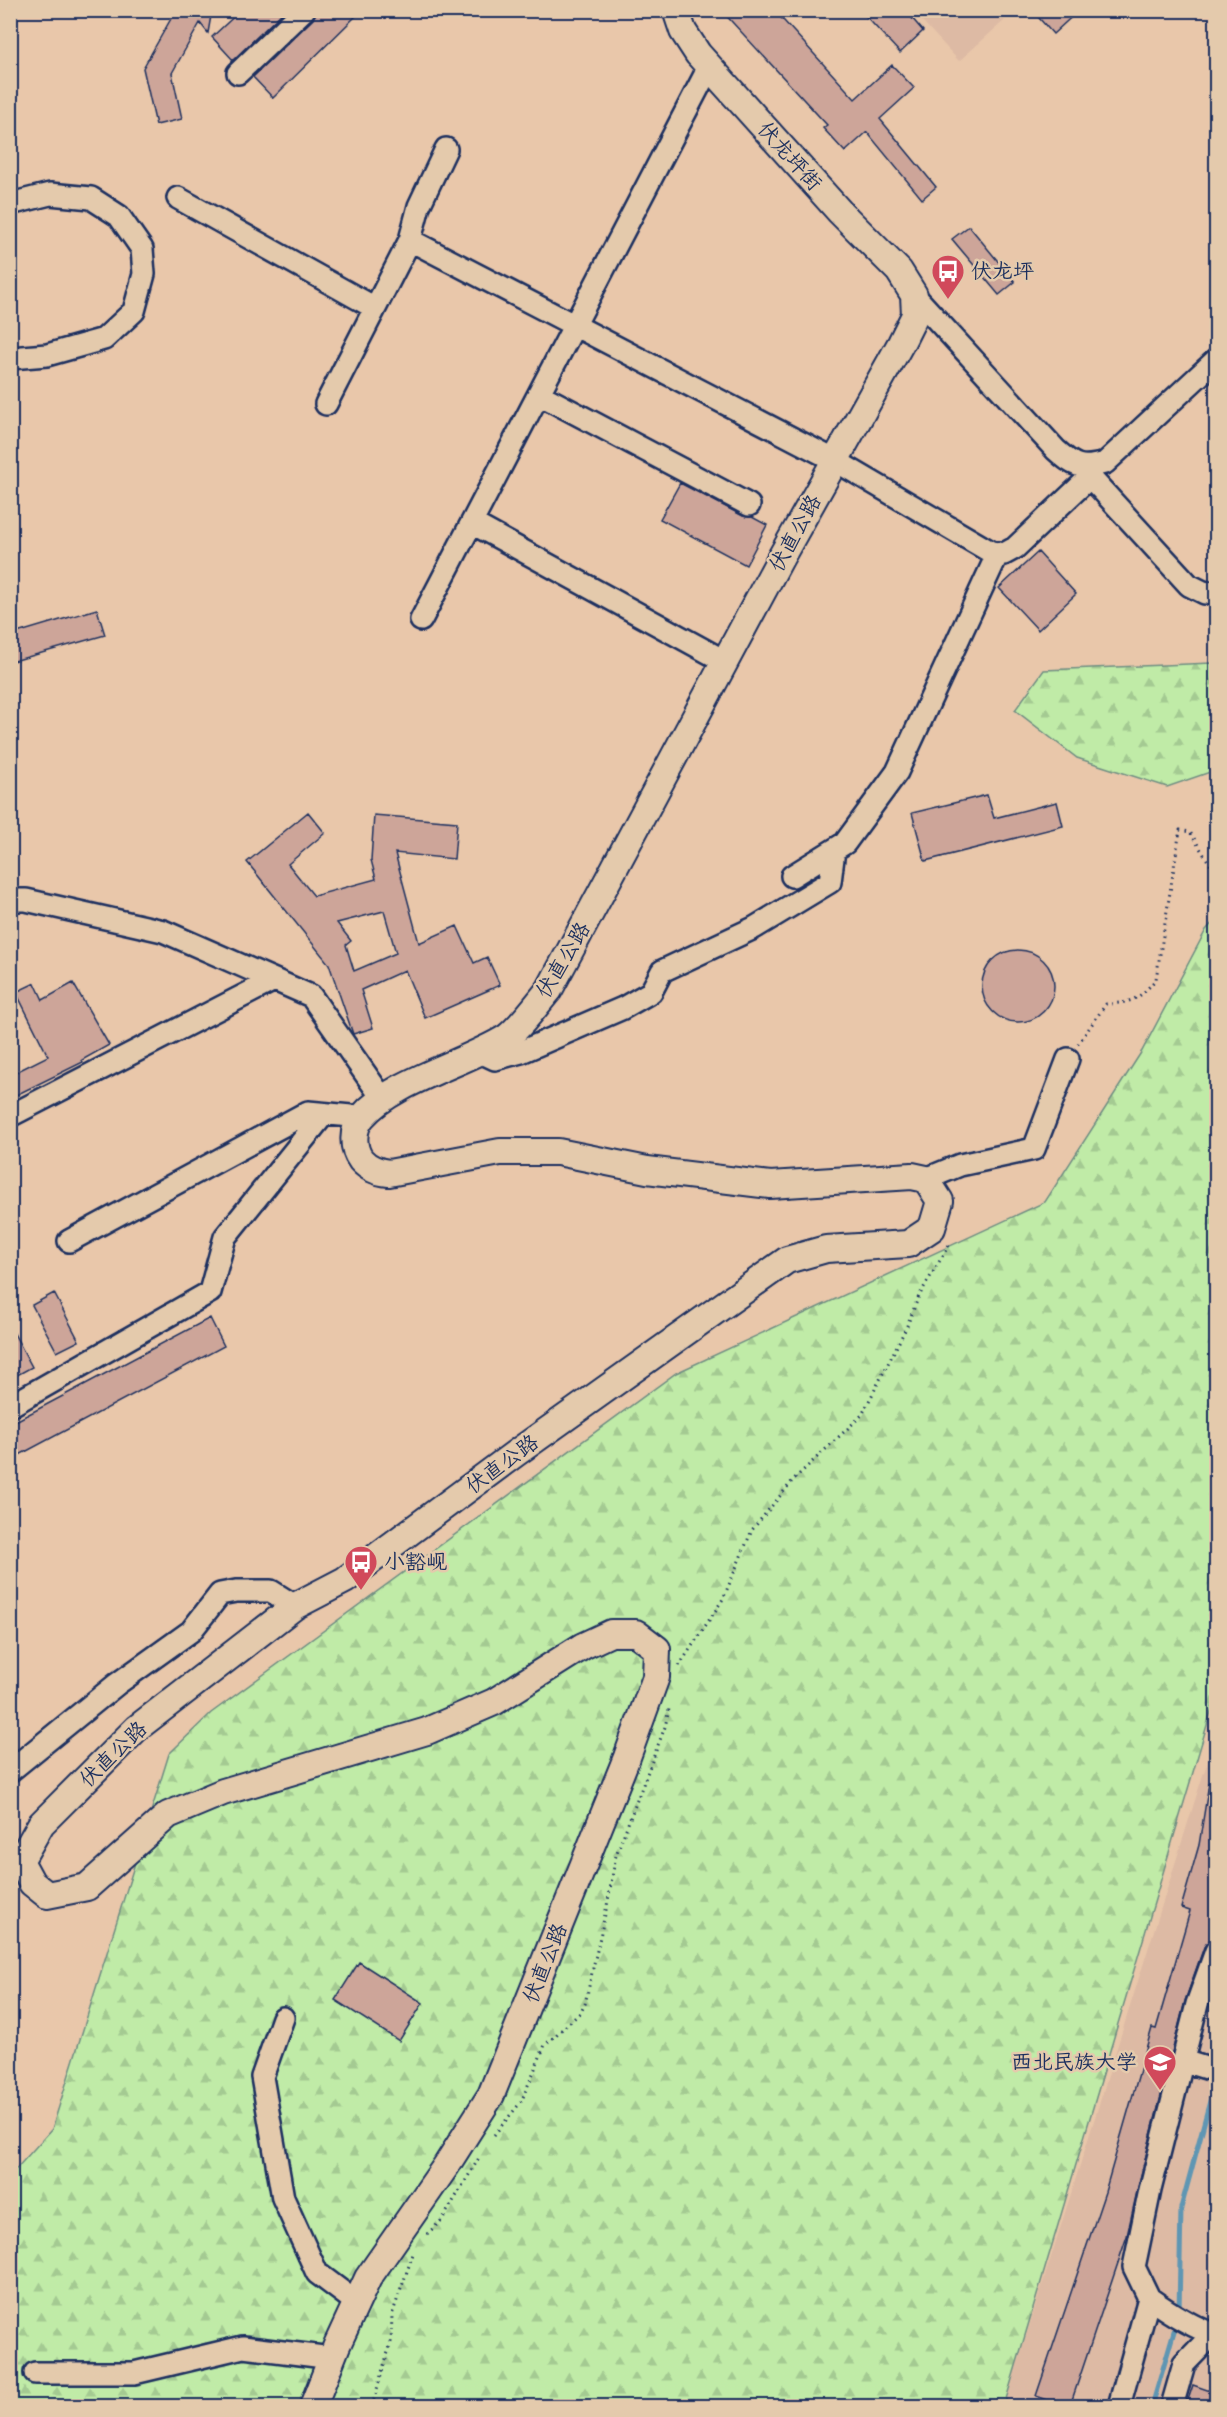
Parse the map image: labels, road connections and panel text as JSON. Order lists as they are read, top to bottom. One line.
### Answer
{"streets":{"main road":["伏龙坪街","伏直公路"]},"crossings":[["伏龙坪街","伏直公路"]],"places":{"bus stop":["伏龙坪","小豁岘"],"school or university":["西北民族大学"]}}
